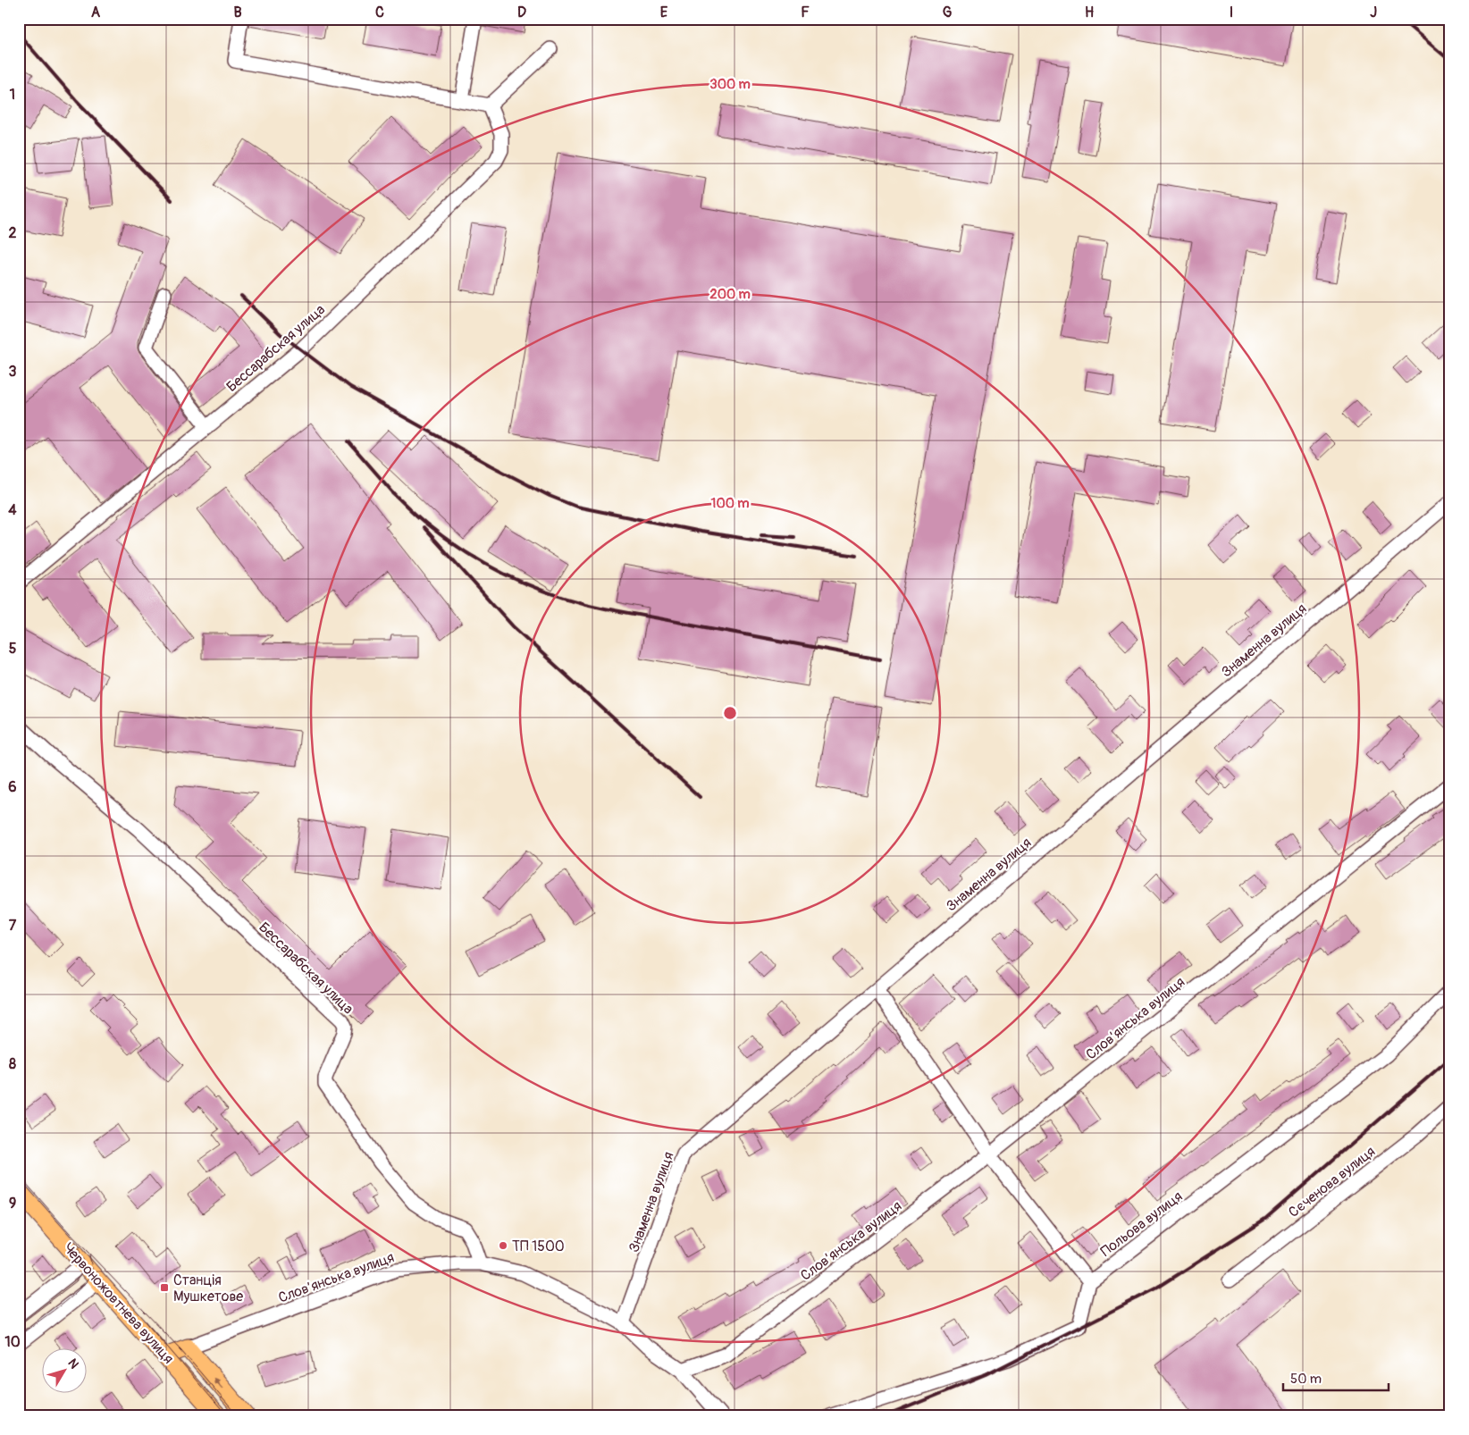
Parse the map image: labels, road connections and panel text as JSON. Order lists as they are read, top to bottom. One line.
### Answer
{"streets":{"main road":["Червоножовтнева вулиця"],"street":["Бессарабская улица","Знаменна вулиця","Слов’янська вулиця","Сєченова вулиця","Польова вулиця"]},"crossings":[["Бессарабская улица","Слов’янська вулиця"],["Знаменна вулиця","Слов’янська вулиця"],["Слов’янська вулиця","Червоножовтнева вулиця"]],"places":{"other":["ТП 1500"],"transit":["Станція Мушкетове"]},"scale_bar":"50 m","north":"top right","grid":{"columns":["A","B","C","D","E","F","G","H","I","J"],"rows":["1","2","3","4","5","6","7","8","9","10"]},"rings":["300 m","200 m","100 m"]}
